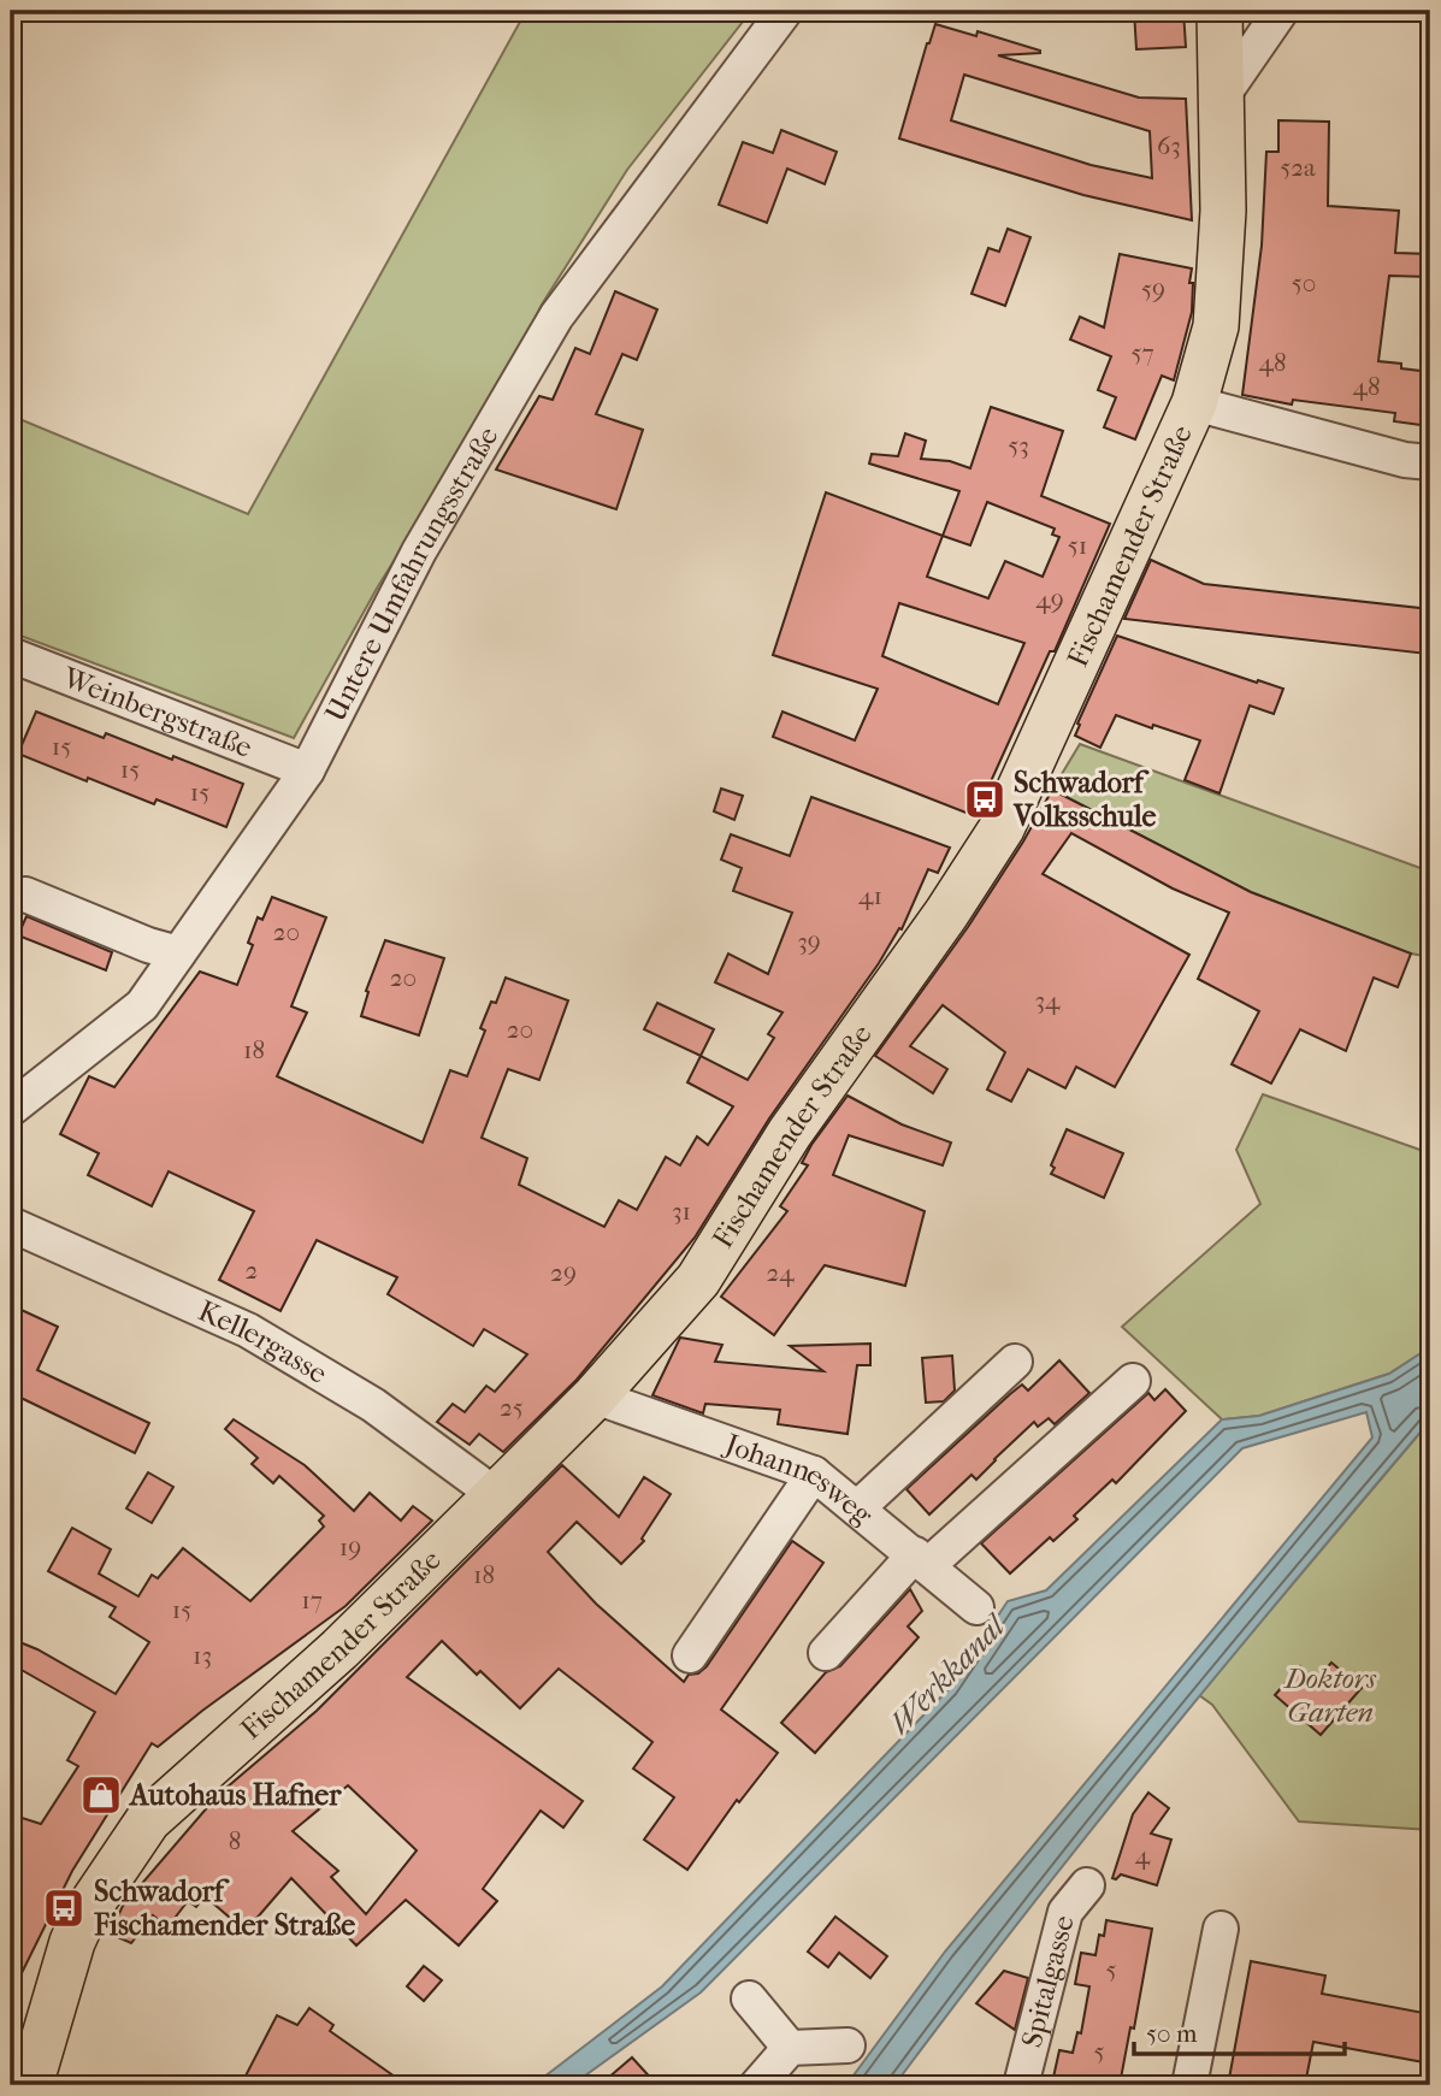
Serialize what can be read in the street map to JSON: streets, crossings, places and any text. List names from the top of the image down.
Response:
{
  "streets": {
    "main road": ["Fischamender Straße"],
    "street": [
      "Untere Umfahrungsstraße",
      "Weinbergstraße",
      "Kellergasse",
      "Johannesweg",
      "Spitalgasse"
    ]
  },
  "crossings": [
    ["Fischamender Straße", "Kellergasse"],
    ["Fischamender Straße", "Johannesweg"],
    ["Untere Umfahrungsstraße", "Weinbergstraße"]
  ],
  "water": ["Werkkanal"],
  "parks": ["Doktors Garten"],
  "places": {
    "bus stop": ["Schwadorf Volksschule", "Schwadorf Fischamender Straße"],
    "shop": ["Autohaus Hafner"]
  },
  "house_numbers": [
    "63",
    "52a",
    "50",
    "59",
    "57",
    "48",
    "48",
    "53",
    "51",
    "49",
    "15",
    "15",
    "15",
    "41",
    "20",
    "39",
    "20",
    "34",
    "20",
    "18",
    "31",
    "2",
    "29",
    "24",
    "25",
    "19",
    "18",
    "17",
    "15",
    "13",
    "8",
    "4",
    "5",
    "5"
  ],
  "scale_bar": "50 m"
}
